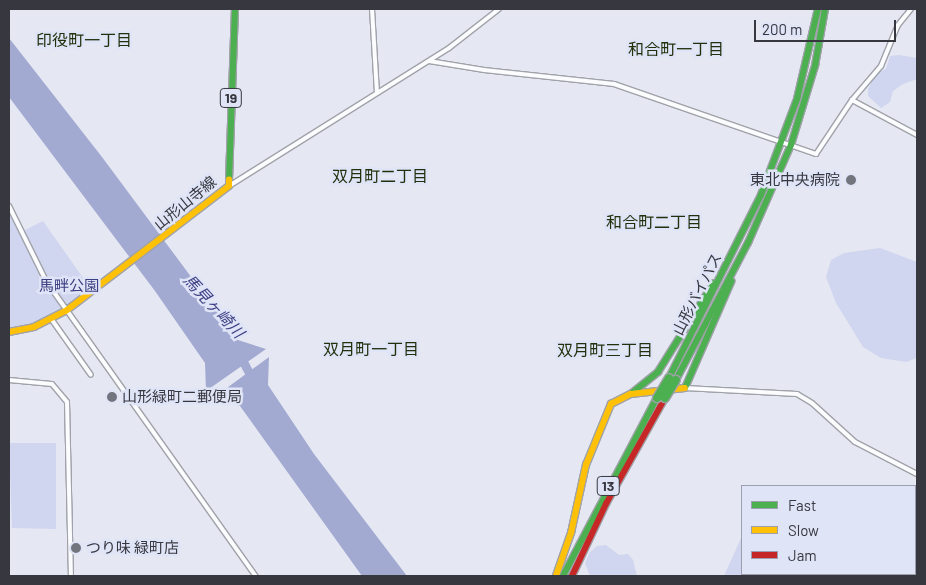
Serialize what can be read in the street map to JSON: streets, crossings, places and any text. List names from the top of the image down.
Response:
{
  "streets": {
    "main road": [
      "19",
      "山形山寺線",
      "山形バイパス",
      "13"
    ]
  },
  "districts": [
    "印役町一丁目",
    "和合町一丁目",
    "双月町二丁目",
    "和合町二丁目",
    "双月町一丁目",
    "双月町三丁目"
  ],
  "water": ["馬見ヶ崎川"],
  "parks": ["馬畔公園"],
  "places": ["東北中央病院", "山形緑町二郵便局", "つり味 緑町店"],
  "legend": ["Fast", "Slow", "Jam"],
  "scale_bar": "200 m"
}
